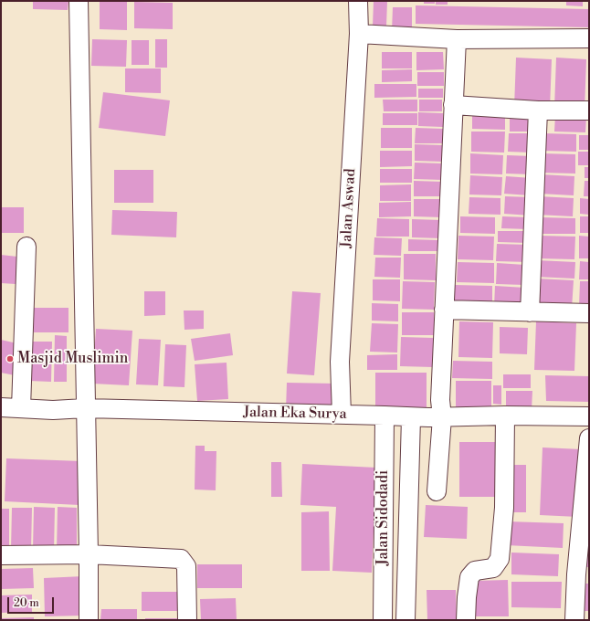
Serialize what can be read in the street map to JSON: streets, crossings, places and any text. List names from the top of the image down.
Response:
{
  "streets": {
    "street": ["Jalan Aswad", "Jalan Eka Surya", "Jalan Sidodadi"]
  },
  "crossings": [
    ["Jalan Aswad", "Jalan Eka Surya"],
    ["Jalan Eka Surya", "Jalan Sidodadi"]
  ],
  "places": ["Masjid Muslimin"],
  "scale_bar": "20 m"
}
